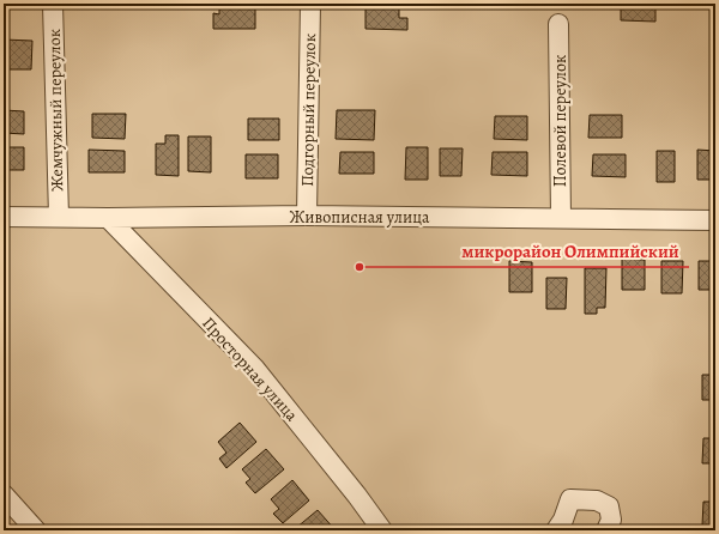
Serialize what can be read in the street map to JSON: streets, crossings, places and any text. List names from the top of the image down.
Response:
{
  "streets": {
    "street": [
      "Жемчужный переулок",
      "Подгорный переулок",
      "Полевой переулок",
      "Живописная улица",
      "Просторная улица"
    ]
  },
  "crossings": [
    ["Жемчужный переулок", "Живописная улица"],
    ["Подгорный переулок", "Живописная улица"],
    ["Полевой переулок", "Живописная улица"],
    ["Живописная улица", "Просторная улица"]
  ],
  "places": ["микрорайон Олимпийский"]
}
